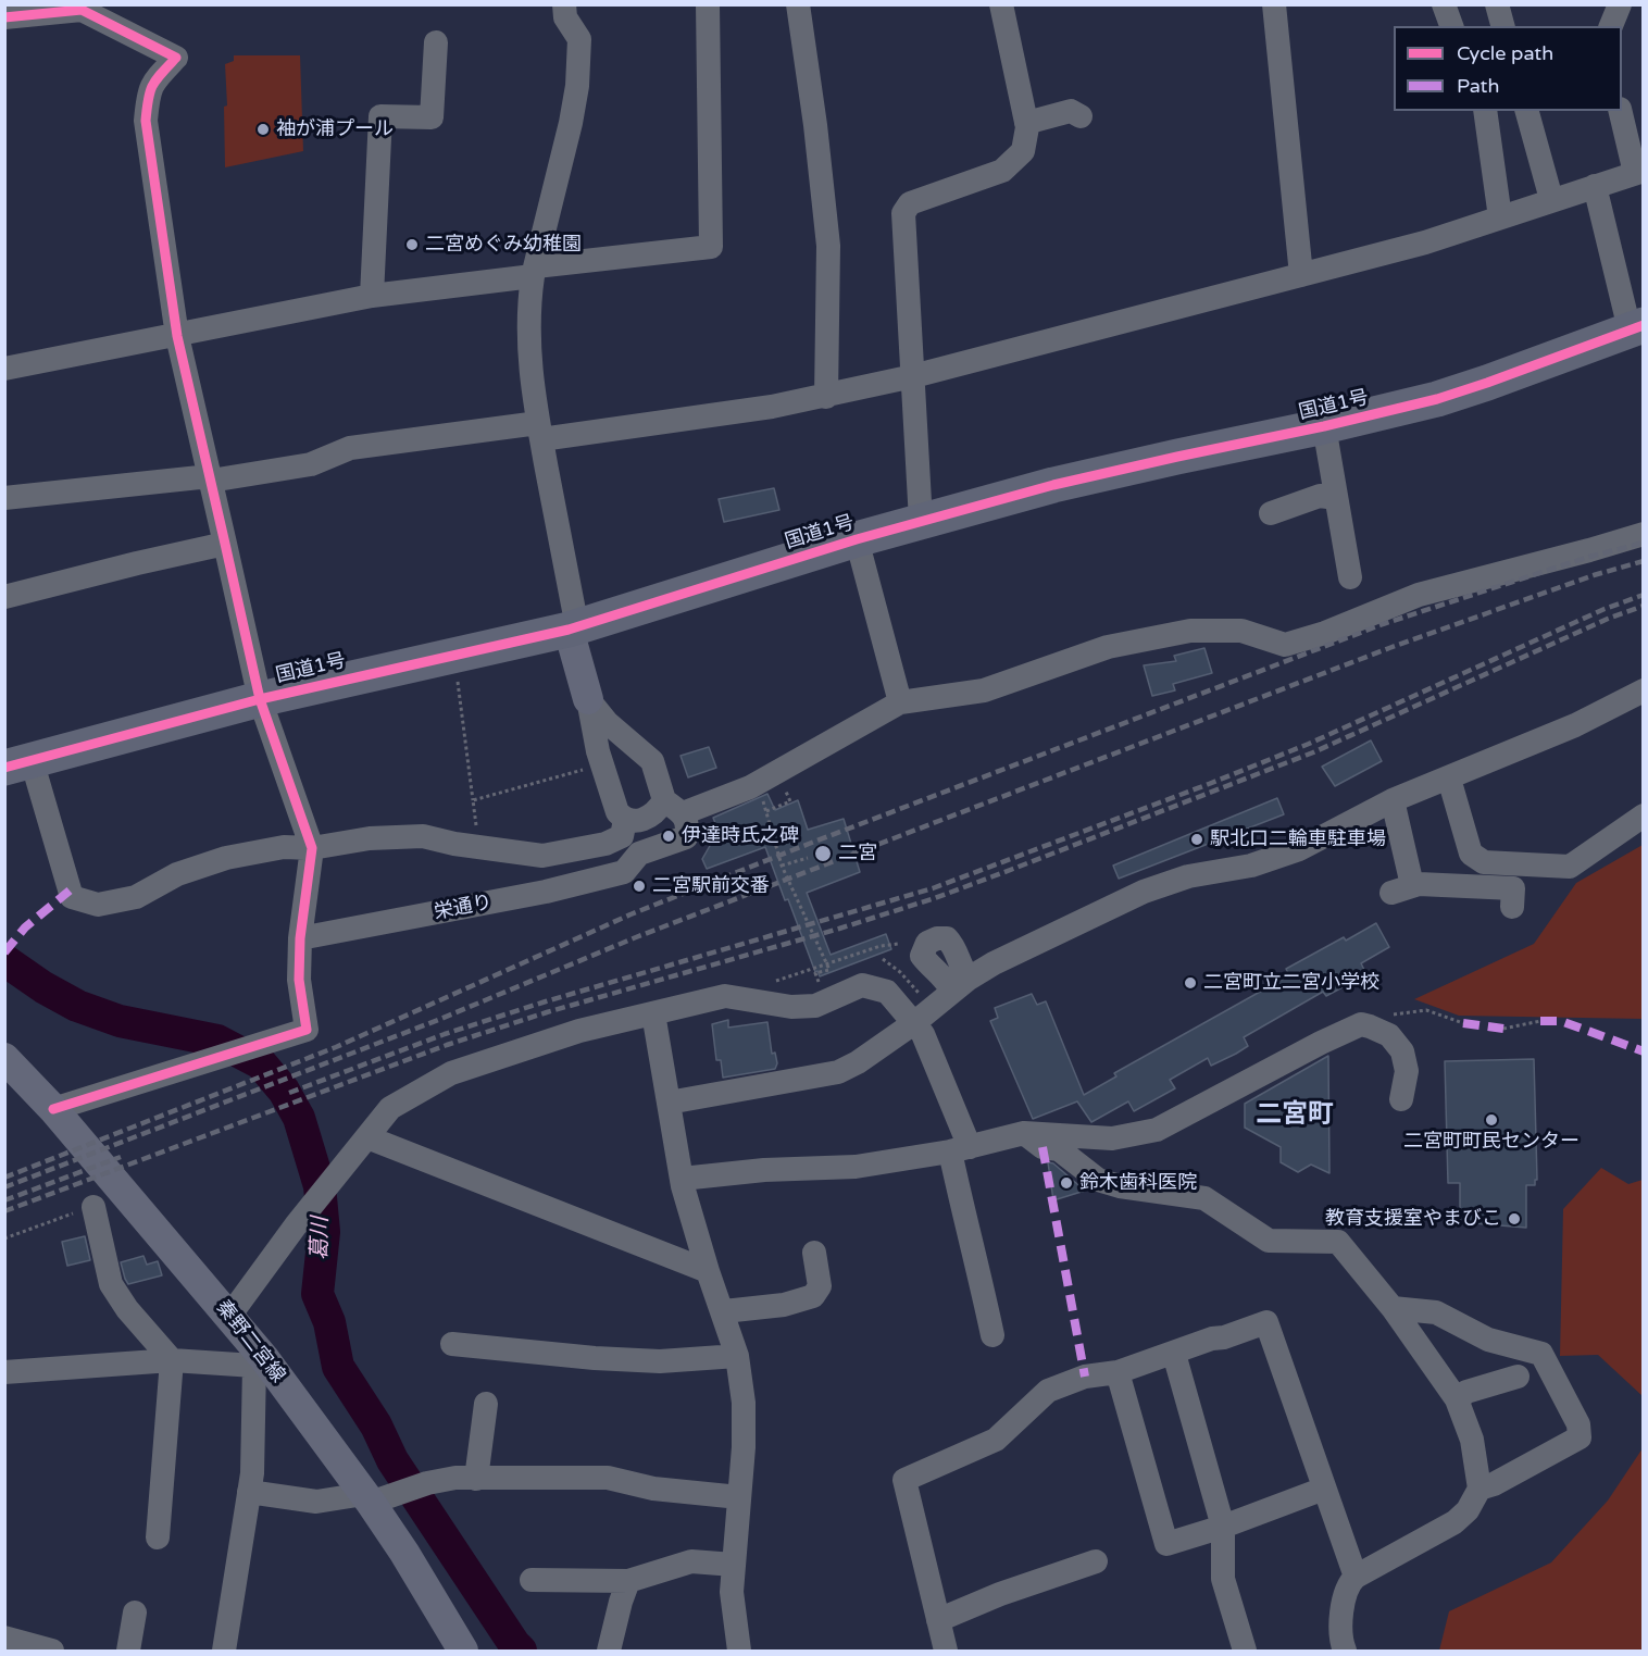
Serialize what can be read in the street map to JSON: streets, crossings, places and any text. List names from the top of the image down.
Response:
{
  "streets": {
    "highway": ["国道1号"],
    "main road": ["秦野二宮線"],
    "street": ["栄通り"]
  },
  "districts": ["二宮町"],
  "water": ["葛川"],
  "places": [
    "袖が浦プール",
    "二宮めぐみ幼稚園",
    "伊達時氏之碑",
    "駅北口二輪車駐車場",
    "二宮",
    "二宮駅前交番",
    "二宮町立二宮小学校",
    "二宮町町民センター",
    "鈴木歯科医院",
    "教育支援室やまびこ"
  ],
  "legend": ["Cycle path", "Path"]
}
